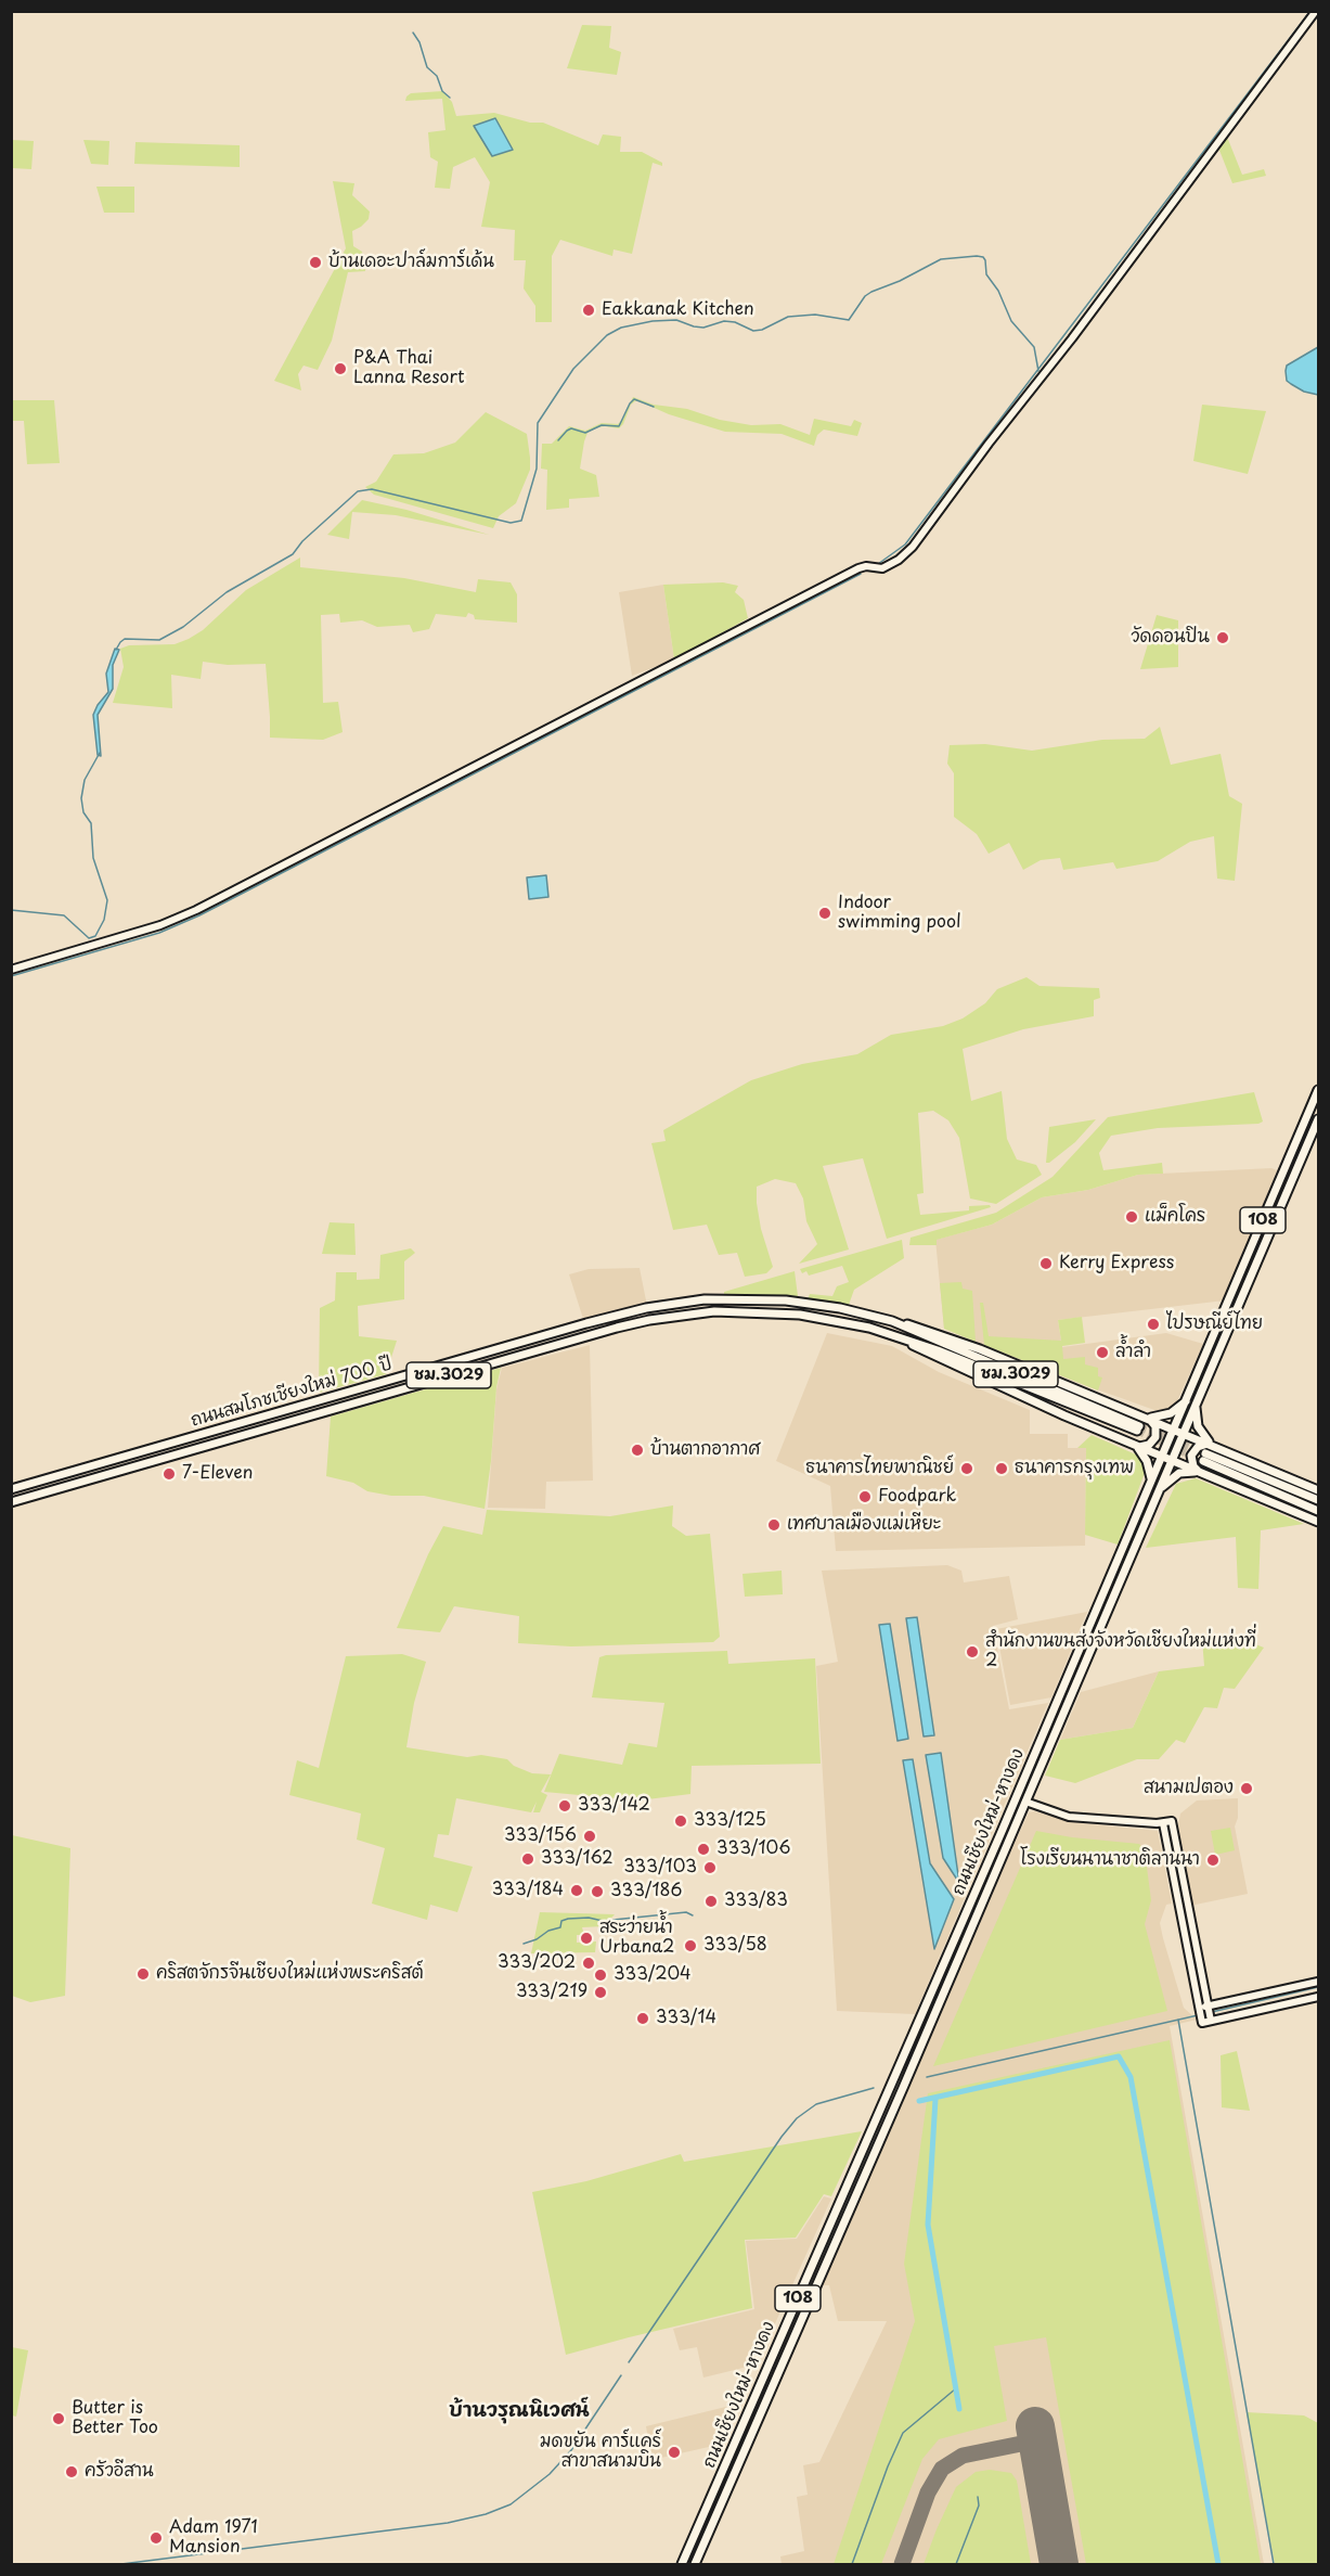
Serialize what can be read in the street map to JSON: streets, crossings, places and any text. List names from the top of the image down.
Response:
{
  "streets": {
    "main road": [
      "108",
      "ชม.3029",
      "ถนนสมโภชเชียงใหม่ 700 ปี",
      "ถนนเชียงใหม่-หางดง"
    ]
  },
  "districts": ["บ้านวรุณนิเวศน์"],
  "places": [
    "บ้านเดอะปาล์มการ์เด้น",
    "Eakkanak Kitchen",
    "P&A Thai Lanna Resort",
    "วัดดอนปิน",
    "Indoor swimming pool",
    "แม็คโคร",
    "Kerry Express",
    "ไปรษณีย์ไทย",
    "ล้ำลำ",
    "บ้านตากอากาศ",
    "ธนาคารไทยพาณิชย์",
    "ธนาคารกรุงเทพ",
    "7-Eleven",
    "Foodpark",
    "เทศบาลเมืองแม่เหียะ",
    "สำนักงานขนส่งจังหวัดเชียงใหม่แห่งที่ 2",
    "สนามเปตอง",
    "333/142",
    "333/125",
    "333/156",
    "333/106",
    "333/162",
    "โรงเรียนนานาชาติลานนา",
    "333/103",
    "333/184",
    "333/186",
    "333/83",
    "สระว่ายน้ำ Urbana2",
    "333/58",
    "333/202",
    "คริสตจักรจีนเชียงใหม่แห่งพระคริสต์",
    "333/204",
    "333/219",
    "333/14",
    "Butter is Better Too",
    "มดขยัน คาร์แคร์ สาขาสนามบิน",
    "ครัวอีสาน",
    "Adam 1971 Mansion"
  ]
}
